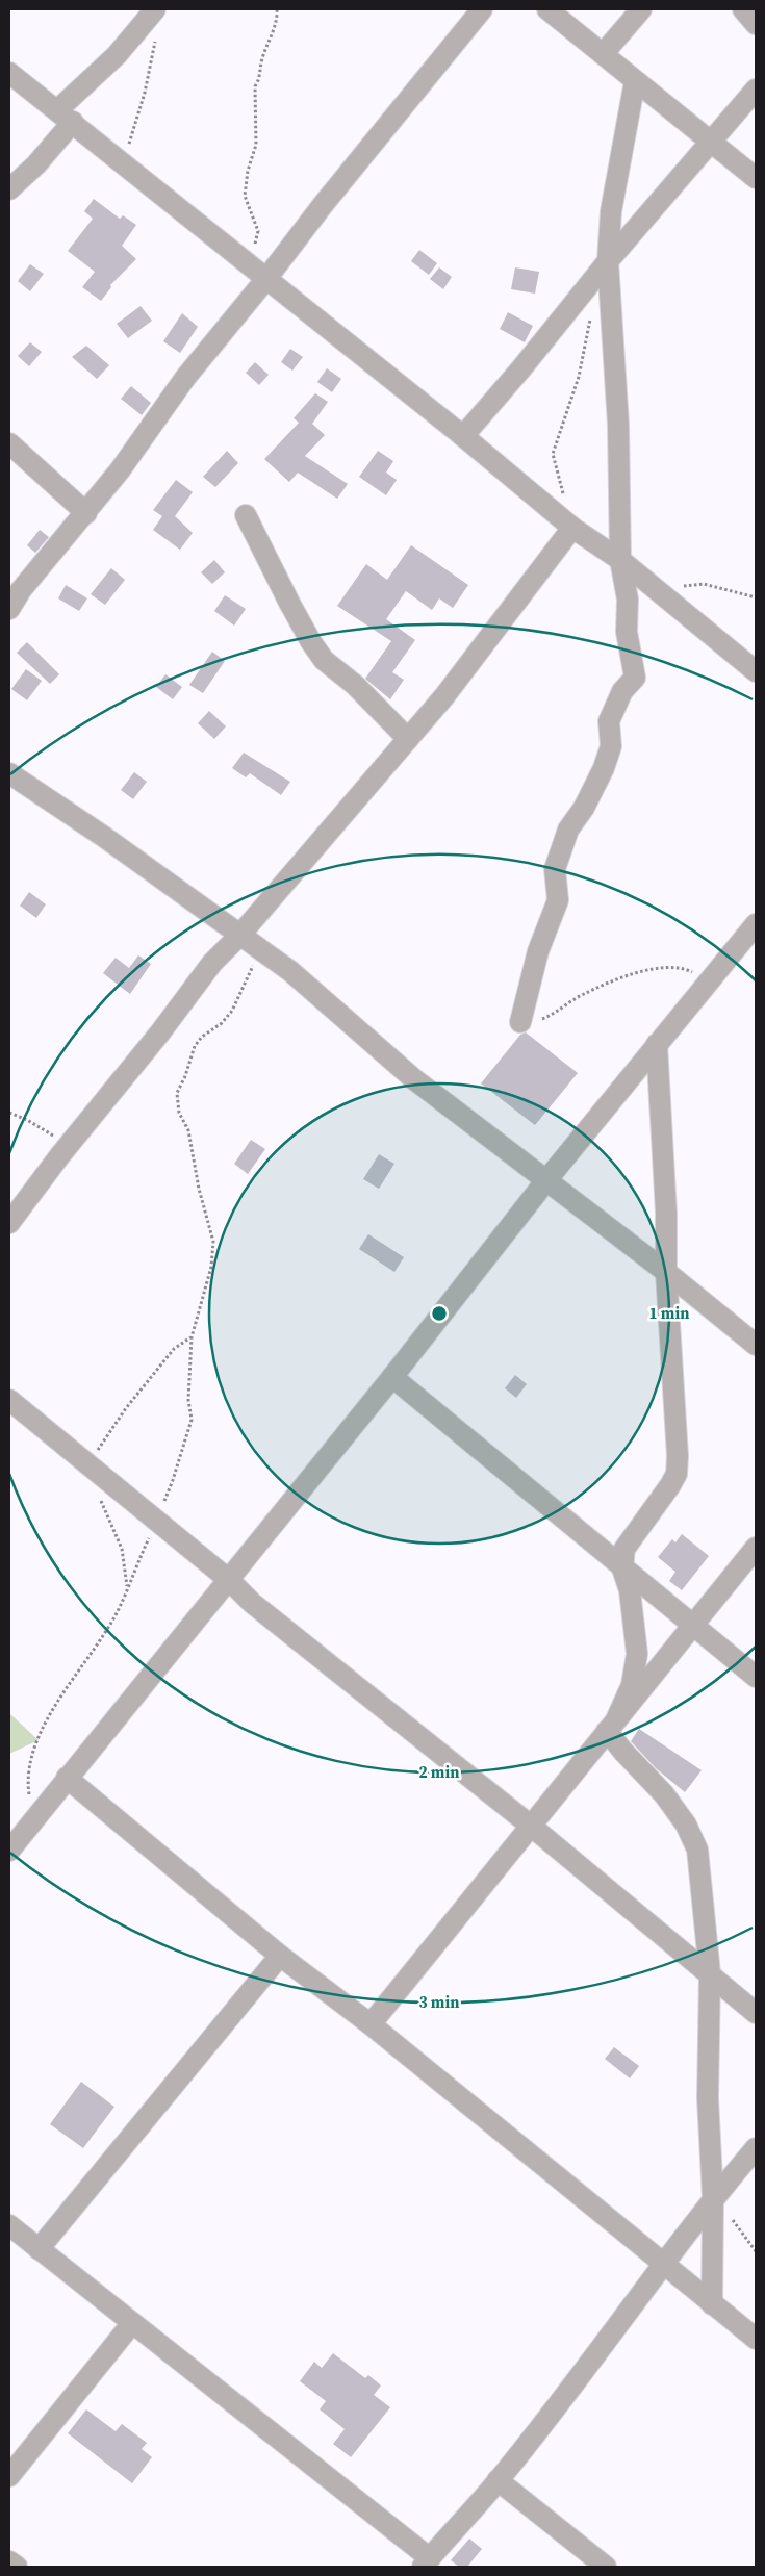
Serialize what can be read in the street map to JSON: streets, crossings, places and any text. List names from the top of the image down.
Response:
{
  "rings": ["1 min", "2 min", "3 min"]
}
